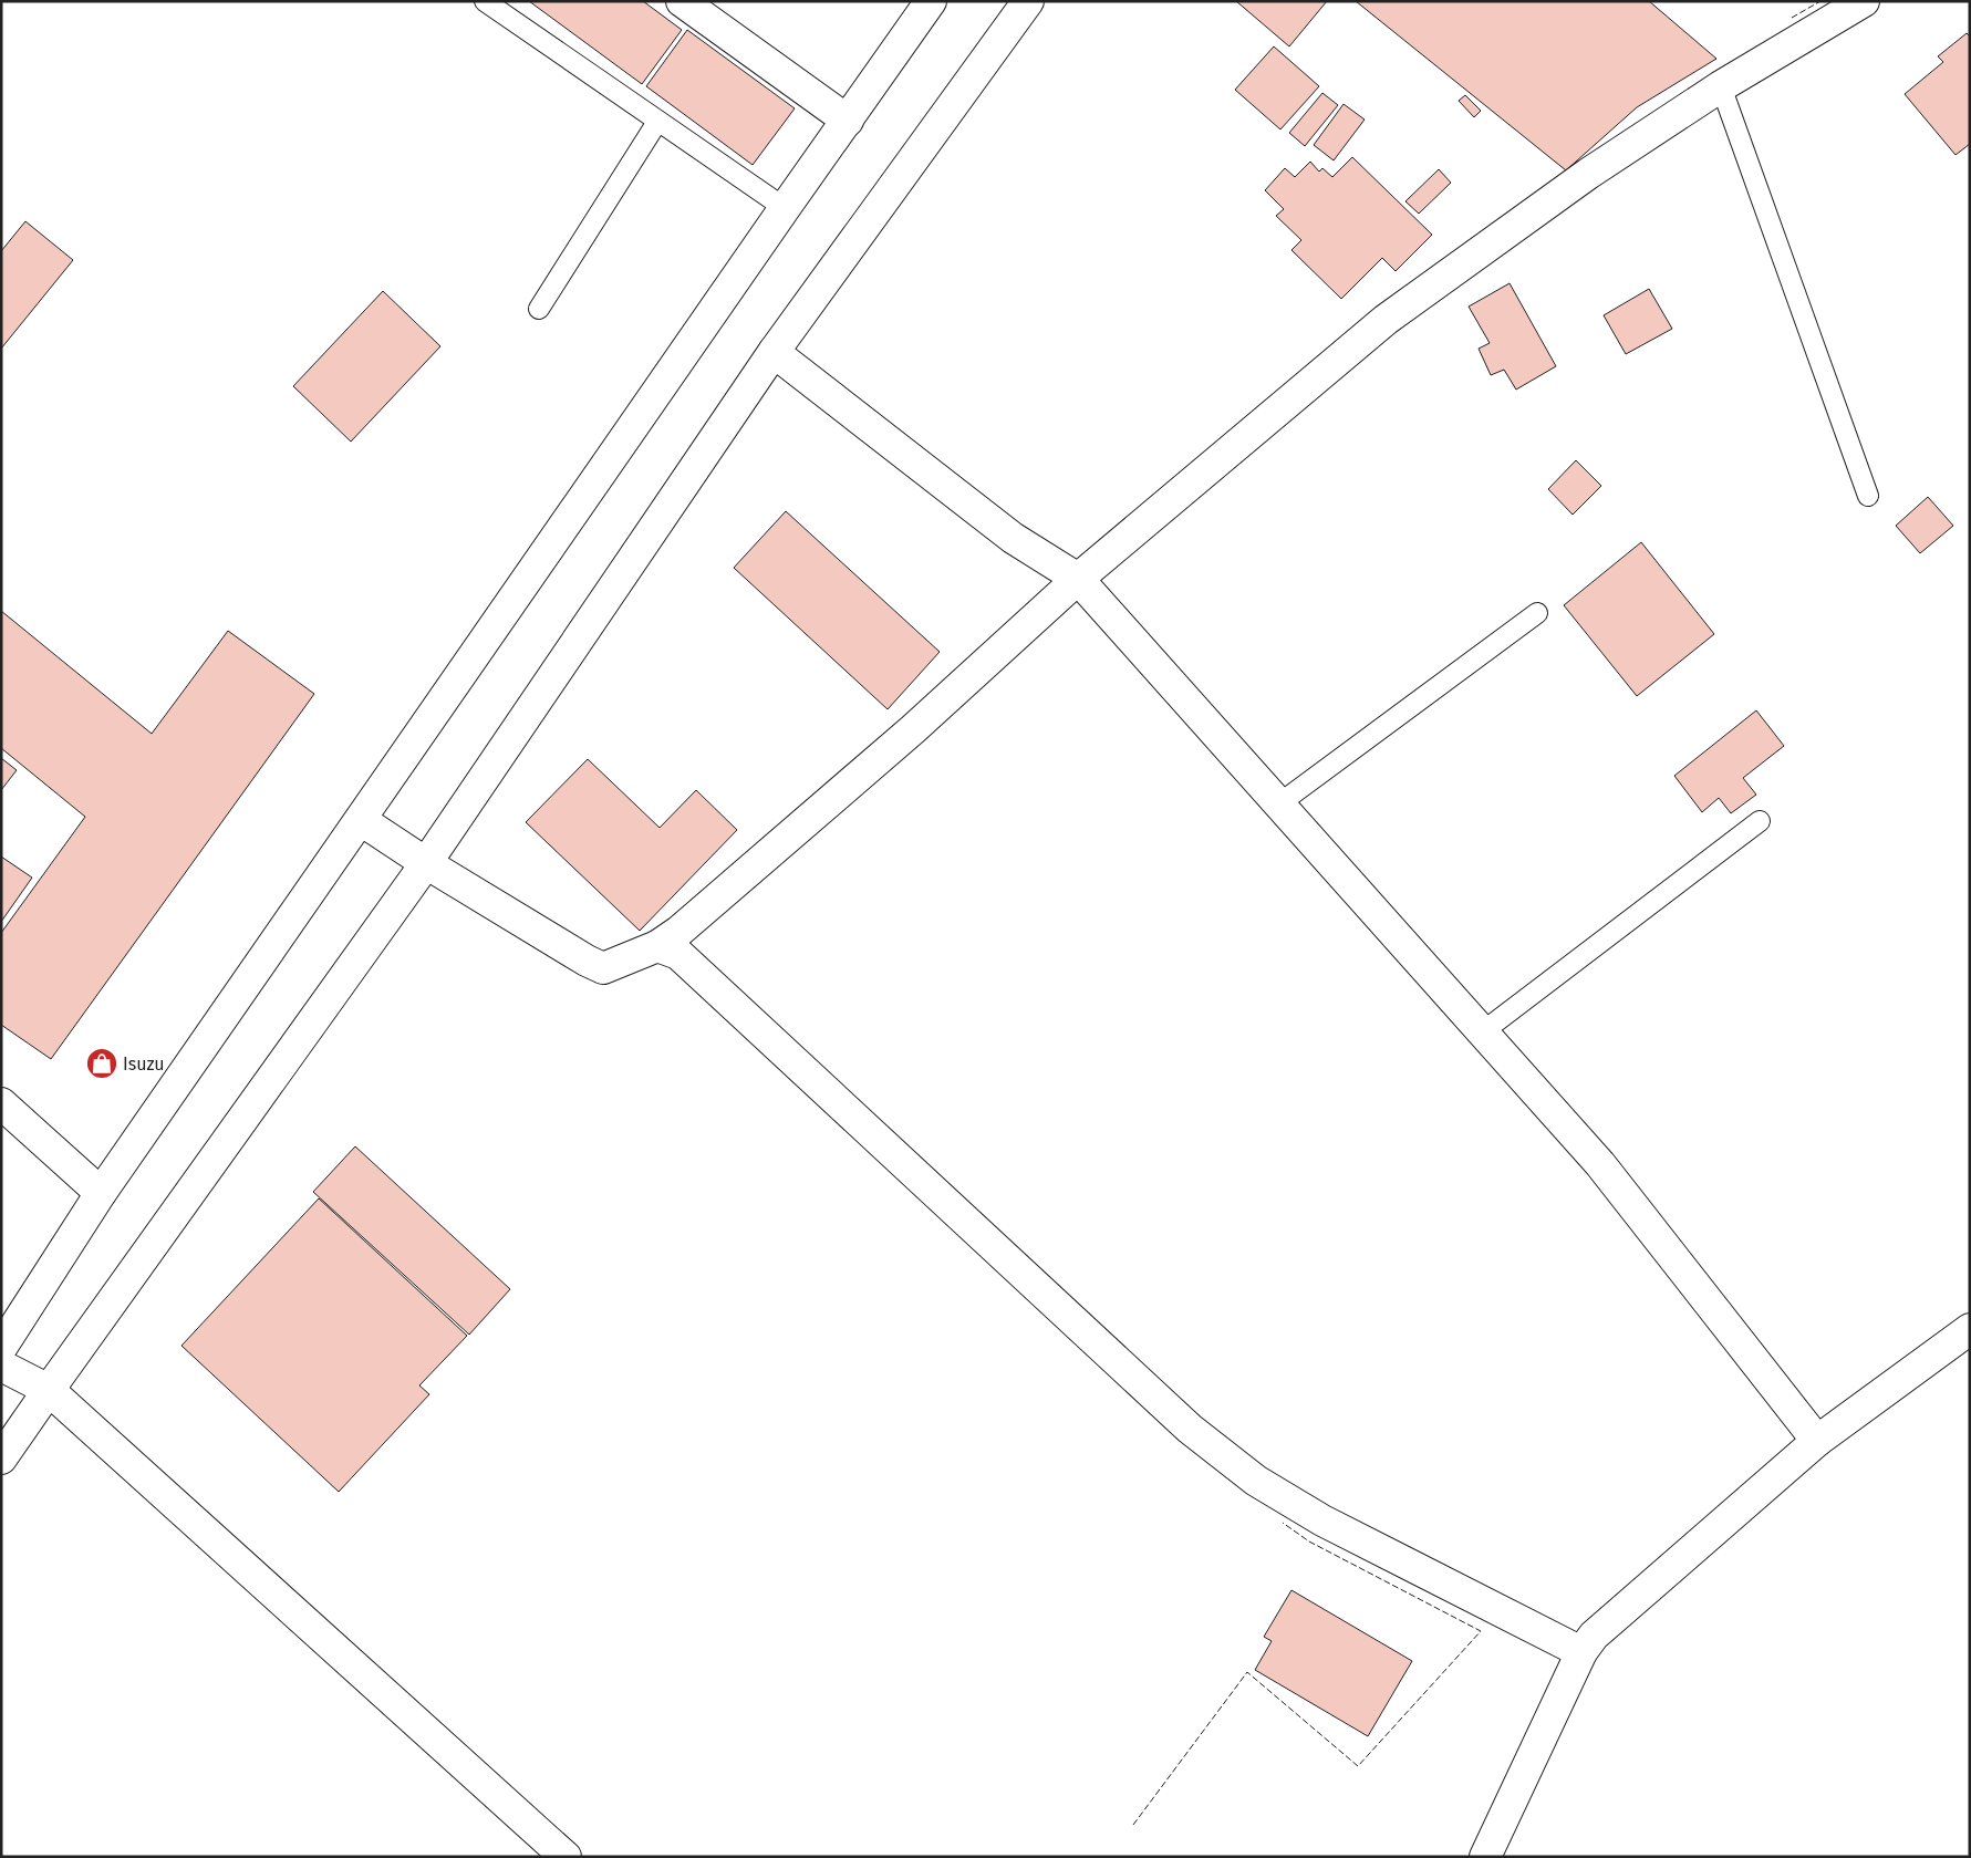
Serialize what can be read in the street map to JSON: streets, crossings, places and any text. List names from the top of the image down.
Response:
{
  "places": {
    "shop": ["Isuzu"]
  }
}
